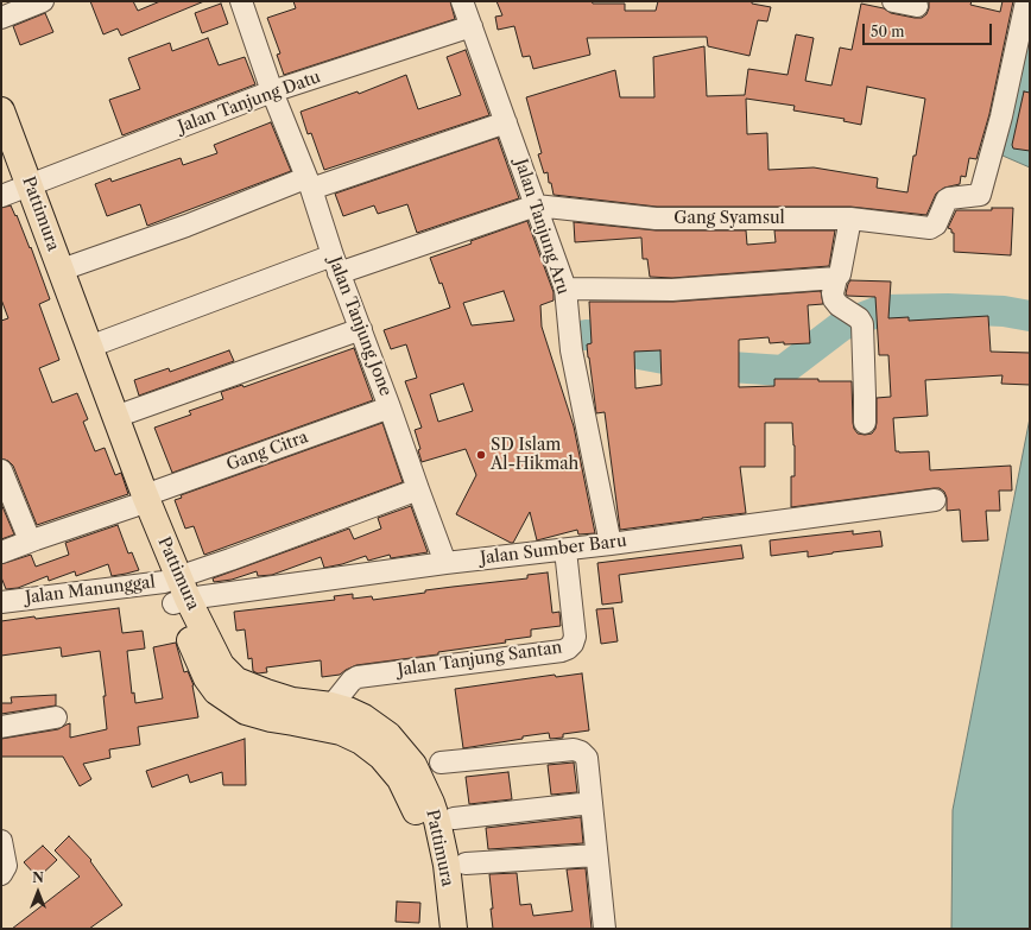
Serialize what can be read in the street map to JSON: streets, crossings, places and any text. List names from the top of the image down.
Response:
{
  "streets": {
    "main road": ["Pattimura"],
    "street": [
      "Jalan Tanjung Datu",
      "Gang Syamsul",
      "Jalan Tanjung Aru",
      "Jalan Tanjung Jone",
      "Gang Citra",
      "Jalan Sumber Baru",
      "Jalan Manunggal",
      "Jalan Tanjung Santan"
    ]
  },
  "crossings": [
    ["Jalan Tanjung Datu", "Pattimura"],
    ["Jalan Tanjung Datu", "Jalan Tanjung Aru"],
    ["Jalan Tanjung Datu", "Jalan Tanjung Jone"],
    ["Pattimura", "Gang Citra"],
    ["Pattimura", "Jalan Sumber Baru"],
    ["Pattimura", "Jalan Manunggal"],
    ["Pattimura", "Jalan Tanjung Santan"],
    ["Gang Syamsul", "Jalan Tanjung Aru"],
    ["Jalan Tanjung Aru", "Jalan Sumber Baru"],
    ["Jalan Tanjung Jone", "Gang Citra"],
    ["Jalan Tanjung Jone", "Jalan Sumber Baru"],
    ["Jalan Sumber Baru", "Jalan Manunggal"],
    ["Jalan Sumber Baru", "Jalan Tanjung Santan"]
  ],
  "places": ["SD Islam Al-Hikmah"],
  "scale_bar": "50 m",
  "north": "top"
}
